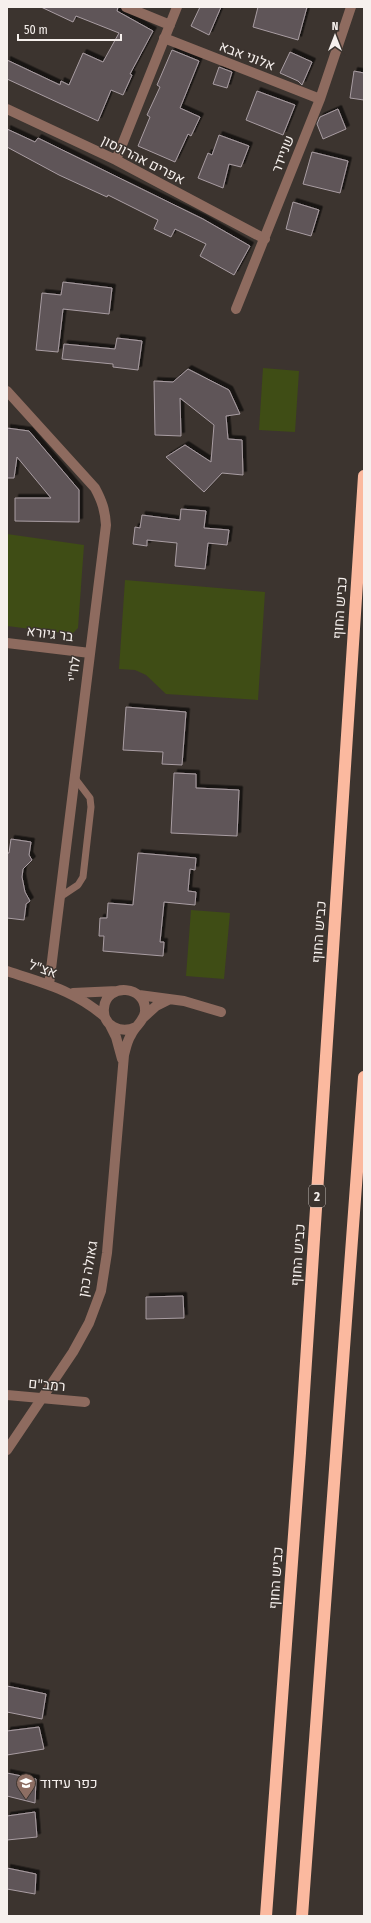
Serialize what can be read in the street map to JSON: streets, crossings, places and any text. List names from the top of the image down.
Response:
{
  "streets": {
    "highway": ["כביש החוף", "2"],
    "street": [
      "אלוני אבא",
      "שניידר",
      "אפרים אהרונסון",
      "בר גיורא",
      "לח\"י",
      "אצ\"ל",
      "גאולה כהן",
      "רמב\"ם"
    ]
  },
  "crossings": [
    ["אלוני אבא", "שניידר"],
    ["שניידר", "אפרים אהרונסון"],
    ["בר גיורא", "לח\"י"],
    ["לח\"י", "אצ\"ל"],
    ["אצ\"ל", "גאולה כהן"],
    ["גאולה כהן", "רמב\"ם"]
  ],
  "places": {
    "school or university": ["כפר עידוד"]
  },
  "scale_bar": "50 m",
  "north": "top"
}
